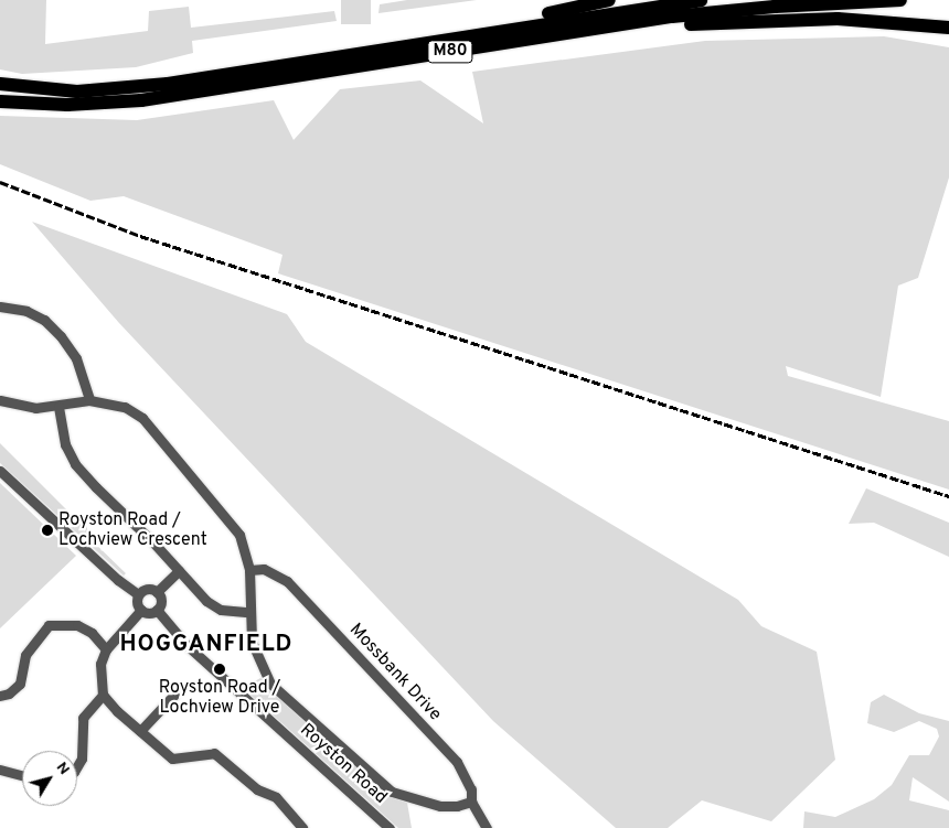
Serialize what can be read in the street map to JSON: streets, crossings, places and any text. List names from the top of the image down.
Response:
{
  "streets": {
    "highway": ["M80"],
    "street": ["Mossbank Drive", "Royston Road"]
  },
  "districts": ["HOGGANFIELD"],
  "places": ["Royston Road / Lochview Crescent", "Royston Road / Lochview Drive"],
  "north": "top right"
}
